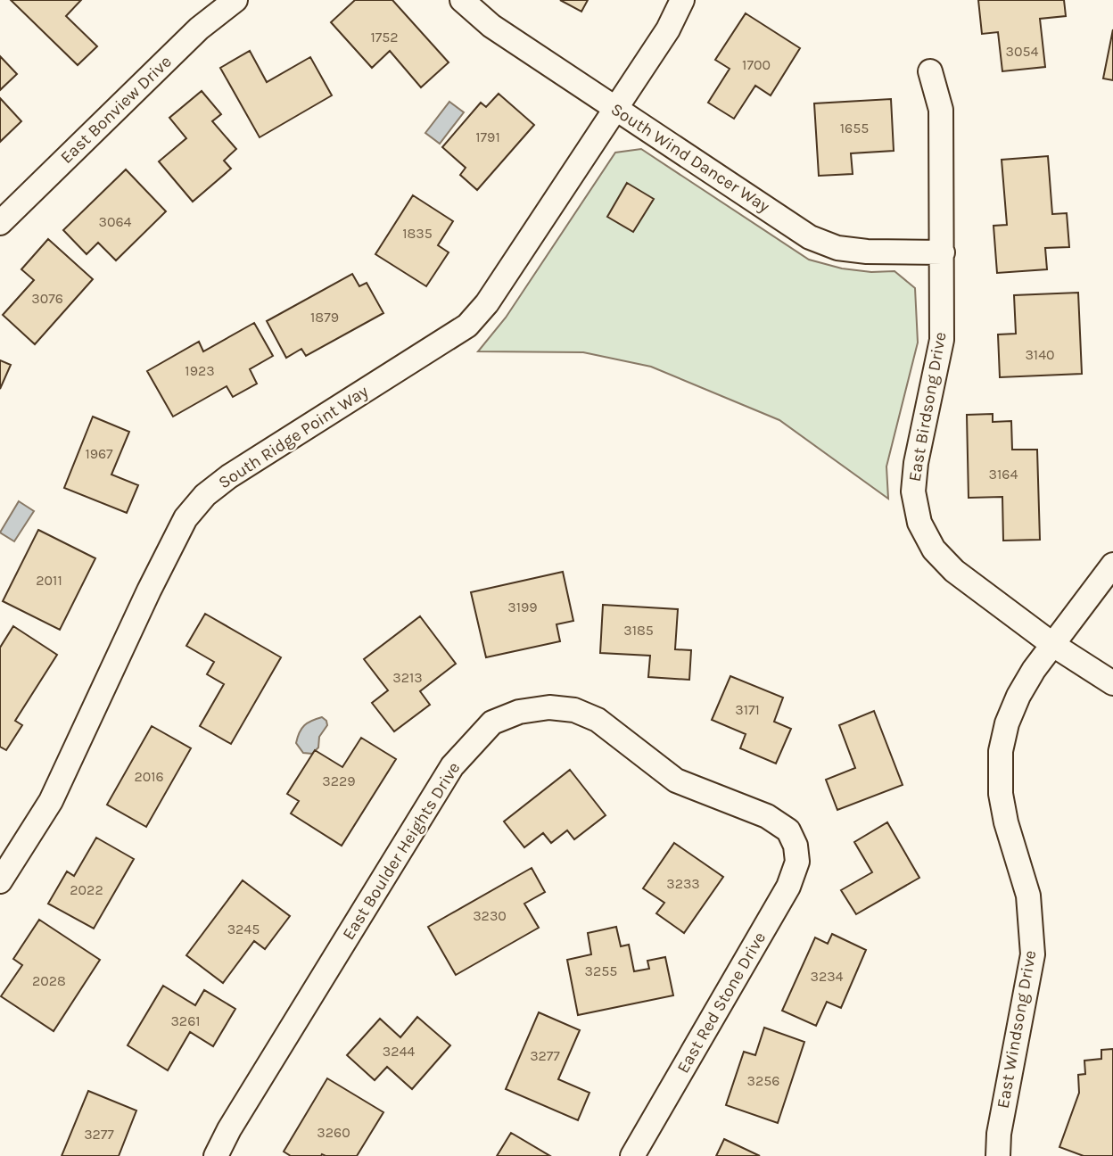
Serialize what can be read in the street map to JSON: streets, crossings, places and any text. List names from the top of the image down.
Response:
{
  "streets": {
    "street": [
      "East Bonview Drive",
      "South Wind Dancer Way",
      "East Birdsong Drive",
      "South Ridge Point Way",
      "East Boulder Heights Drive",
      "East Red Stone Drive",
      "East Windsong Drive"
    ]
  },
  "crossings": [
    ["South Wind Dancer Way", "East Birdsong Drive"],
    ["South Wind Dancer Way", "South Ridge Point Way"],
    ["East Birdsong Drive", "East Windsong Drive"],
    ["East Boulder Heights Drive", "East Red Stone Drive"]
  ],
  "house_numbers": [
    "1752",
    "3054",
    "1700",
    "1655",
    "1791",
    "3064",
    "1835",
    "3076",
    "1879",
    "3140",
    "1923",
    "1967",
    "3164",
    "2011",
    "3199",
    "3185",
    "3213",
    "3171",
    "2016",
    "3229",
    "3233",
    "2022",
    "3230",
    "3245",
    "3255",
    "3234",
    "2028",
    "3261",
    "3244",
    "3277",
    "3256",
    "3260",
    "3277"
  ]
}
